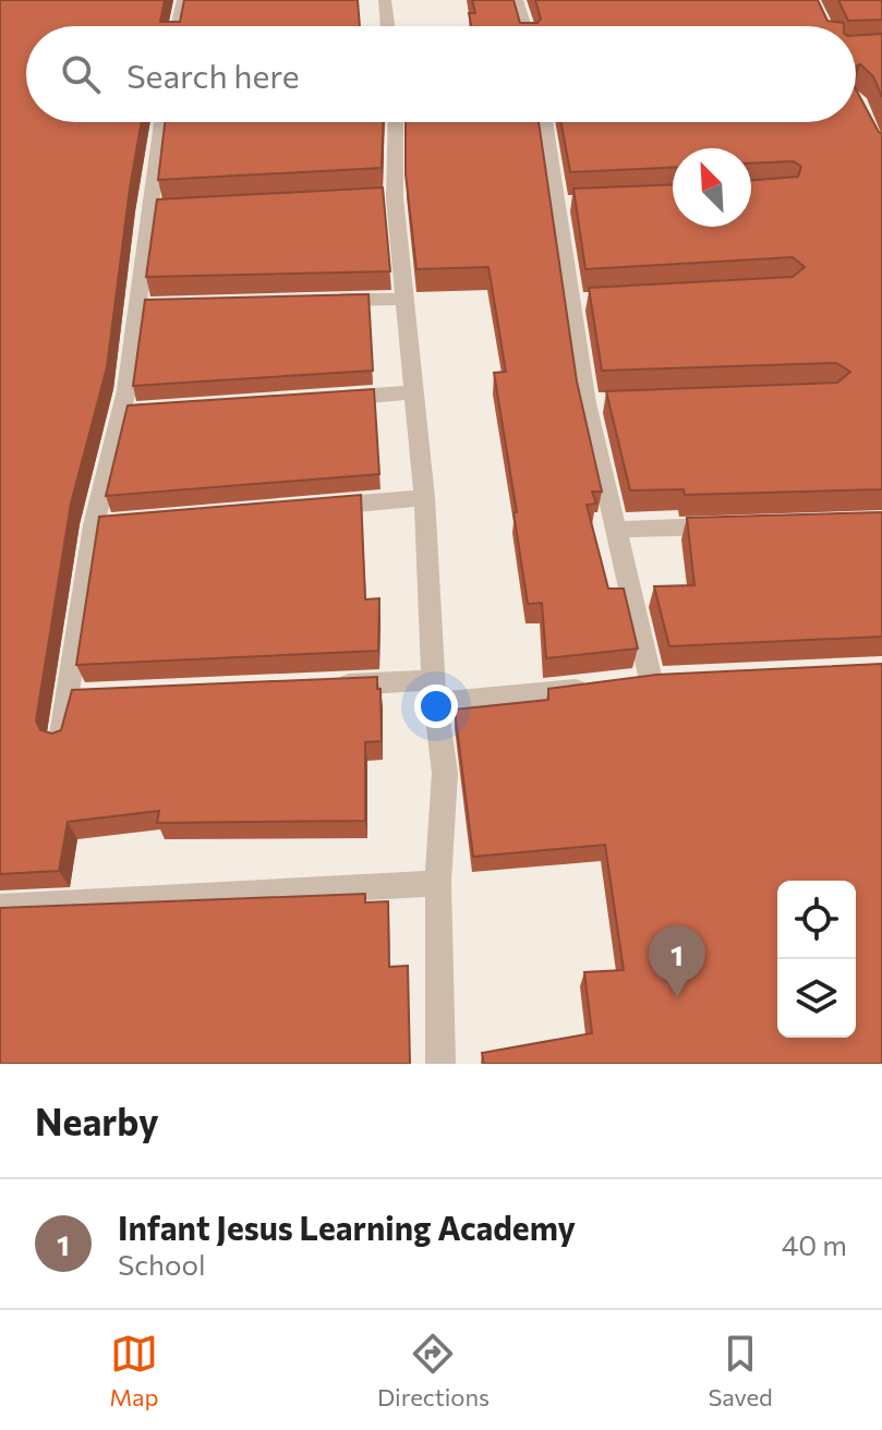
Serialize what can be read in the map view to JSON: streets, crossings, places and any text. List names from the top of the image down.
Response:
{
  "north": "top left",
  "page": {
    "search": "Search here",
    "pins": "1",
    "heading": "Nearby",
    "list": [
      {
        "mark": "1",
        "name": "Infant Jesus Learning Academy",
        "note": "School",
        "value": "40 m"
      }
    ],
    "nav": ["Map", "Directions", "Saved"]
  }
}
